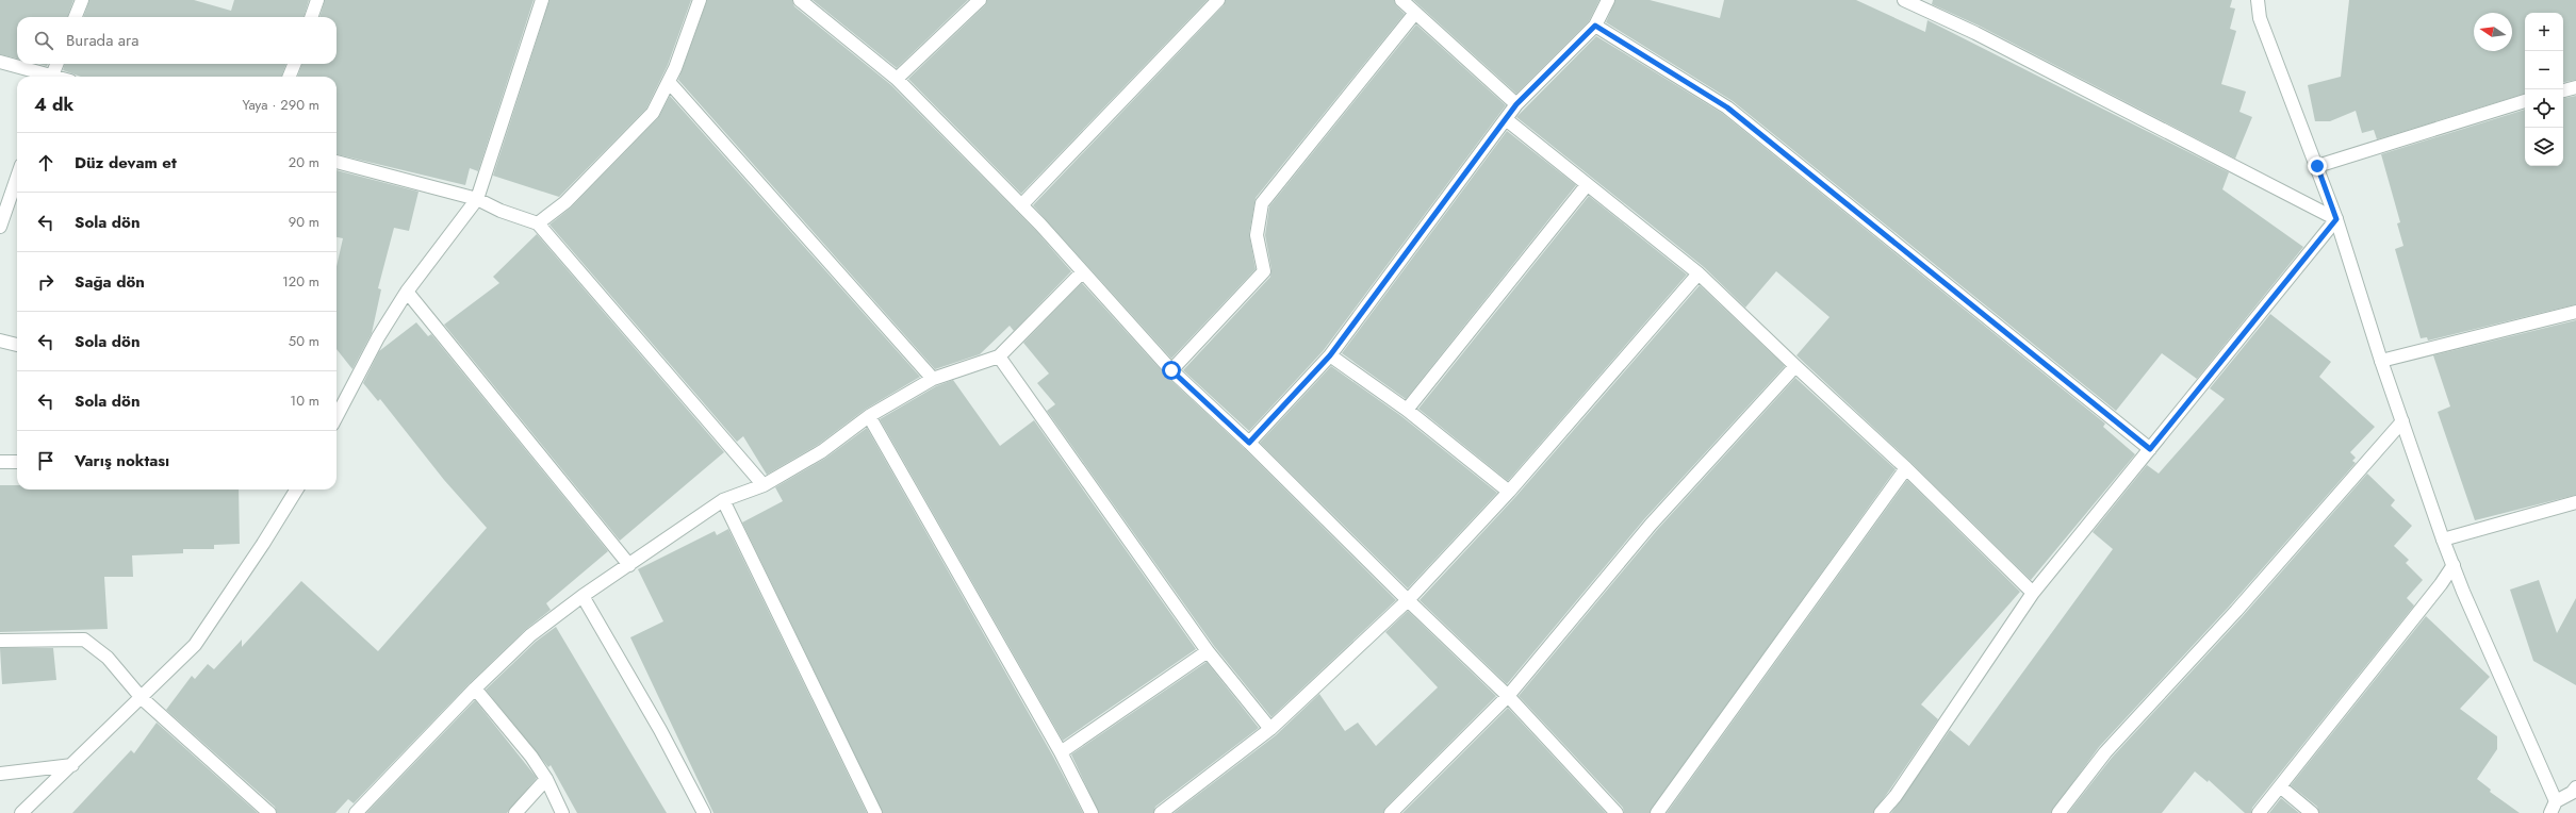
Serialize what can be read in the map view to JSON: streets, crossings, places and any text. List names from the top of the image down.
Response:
{
  "north": "left",
  "page": {
    "map_buttons": ["+", "−"],
    "search": "Burada ara",
    "heading": ["4 dk", "Yaya · 290 m"],
    "list": [
      ["Düz devam et", "20 m"],
      ["Sola dön", "90 m"],
      ["Sağa dön", "120 m"],
      ["Sola dön", "50 m"],
      ["Sola dön", "10 m"],
      "Varış noktası"
    ]
  }
}
